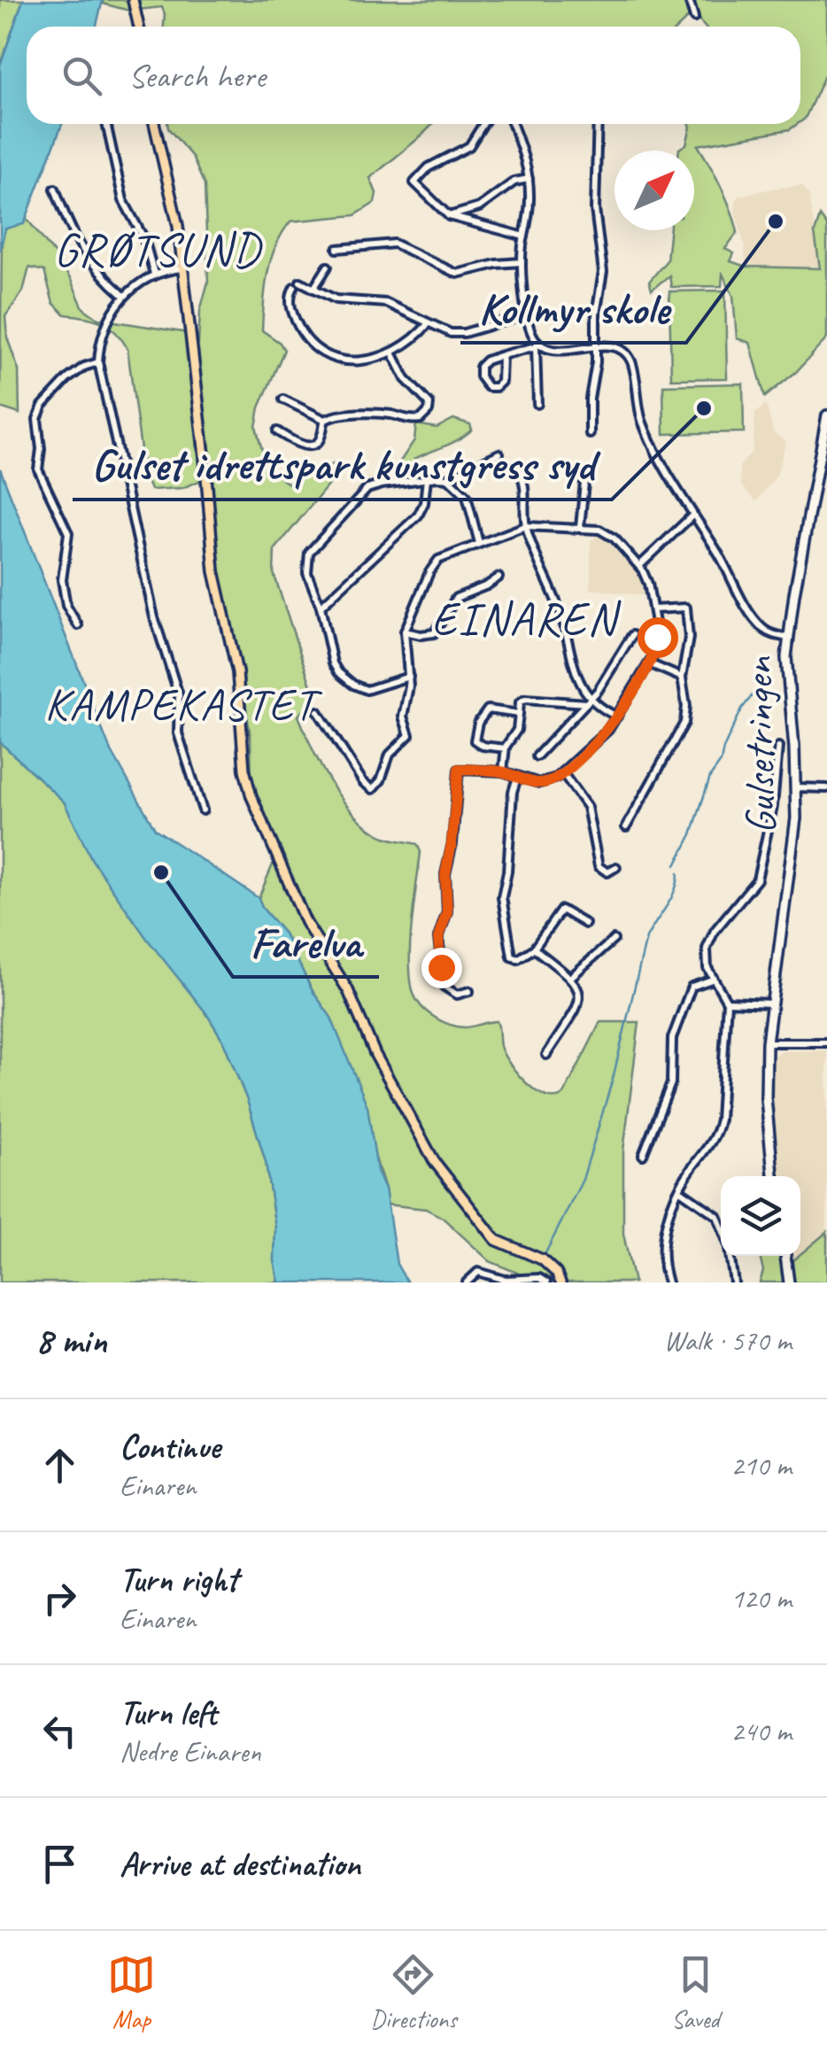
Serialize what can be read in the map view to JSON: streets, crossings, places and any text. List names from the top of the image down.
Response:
{
  "streets": {
    "street": ["Gulsetringen"]
  },
  "districts": ["GRØTSUND", "EINAREN", "KAMPEKASTET"],
  "places": ["Kollmyr skole", "Gulset idrettspark kunstgress syd", "Farelva"],
  "north": "top right",
  "page": {
    "search": "Search here",
    "heading": ["8 min", "Walk · 570 m"],
    "list": [
      ["Continue", "Einaren", "210 m"],
      ["Turn right", "Einaren", "120 m"],
      ["Turn left", "Nedre Einaren", "240 m"],
      "Arrive at destination"
    ],
    "nav": ["Map", "Directions", "Saved"]
  }
}
